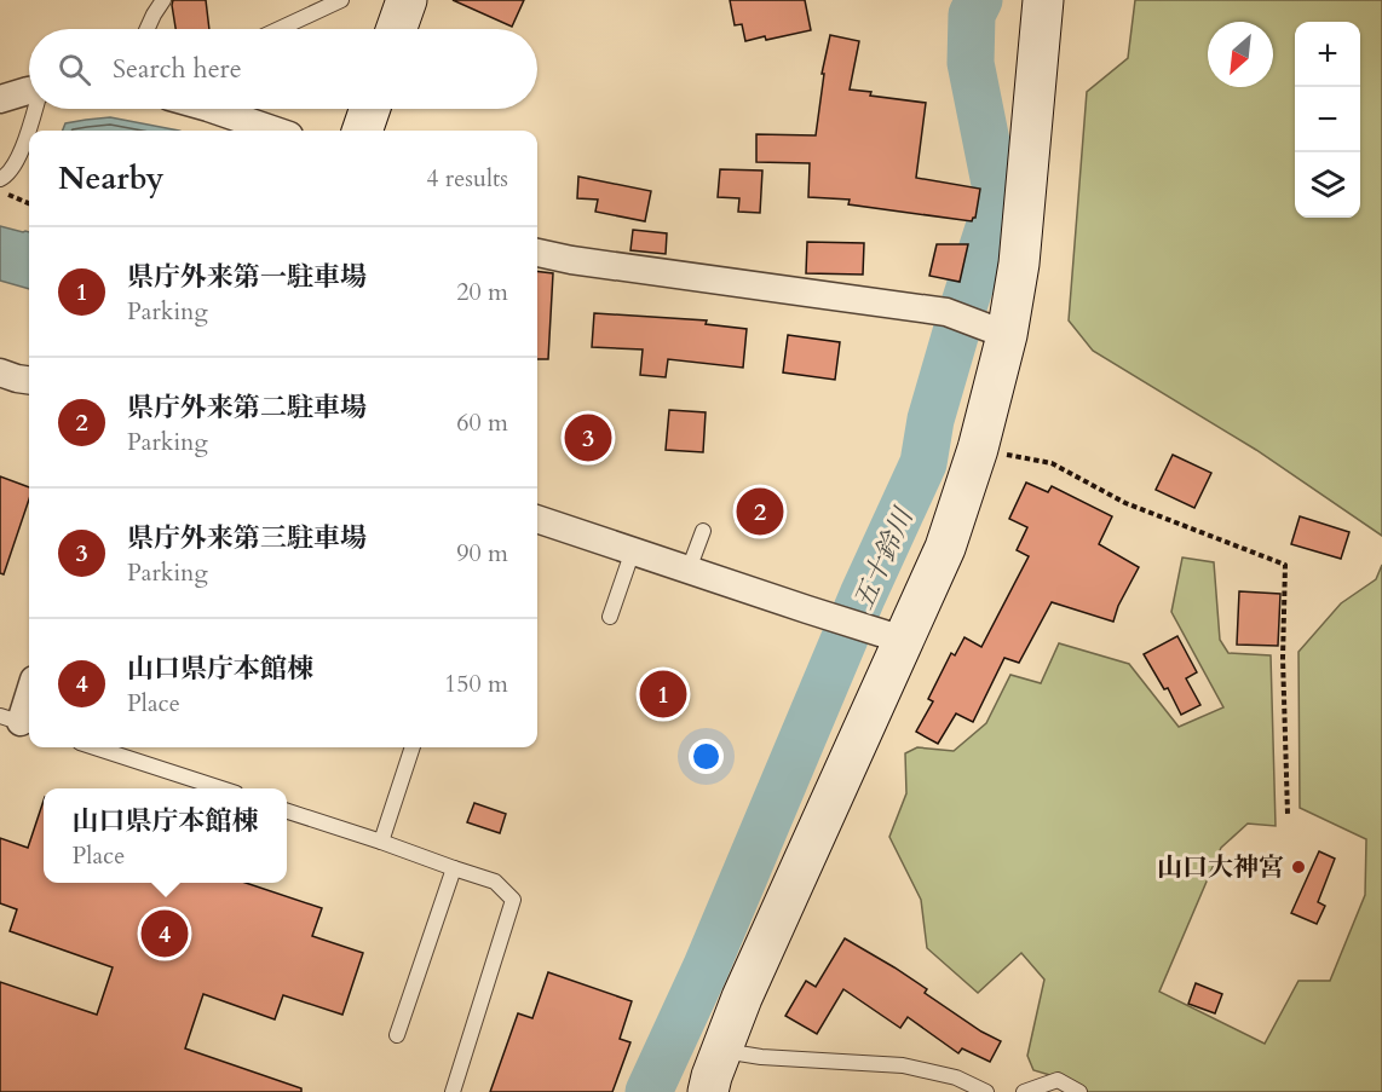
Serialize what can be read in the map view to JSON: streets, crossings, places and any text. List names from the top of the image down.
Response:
{
  "water": ["五十鈴川"],
  "places": ["山口大神宮"],
  "north": "bottom left",
  "page": {
    "map_buttons": ["+", "−"],
    "search": "Search here",
    "heading": ["Nearby", "4 results"],
    "list": [
      {
        "mark": "1",
        "name": "県庁外来第一駐車場",
        "note": "Parking",
        "value": "20 m"
      },
      {
        "mark": "2",
        "name": "県庁外来第二駐車場",
        "note": "Parking",
        "value": "60 m"
      },
      {
        "mark": "3",
        "name": "県庁外来第三駐車場",
        "note": "Parking",
        "value": "90 m"
      },
      {
        "mark": "4",
        "name": "山口県庁本館棟",
        "note": "Place",
        "value": "150 m"
      }
    ],
    "pins": [
      "3",
      "2",
      "1",
      "4"
    ],
    "popup": ["山口県庁本館棟", "Place"]
  }
}
